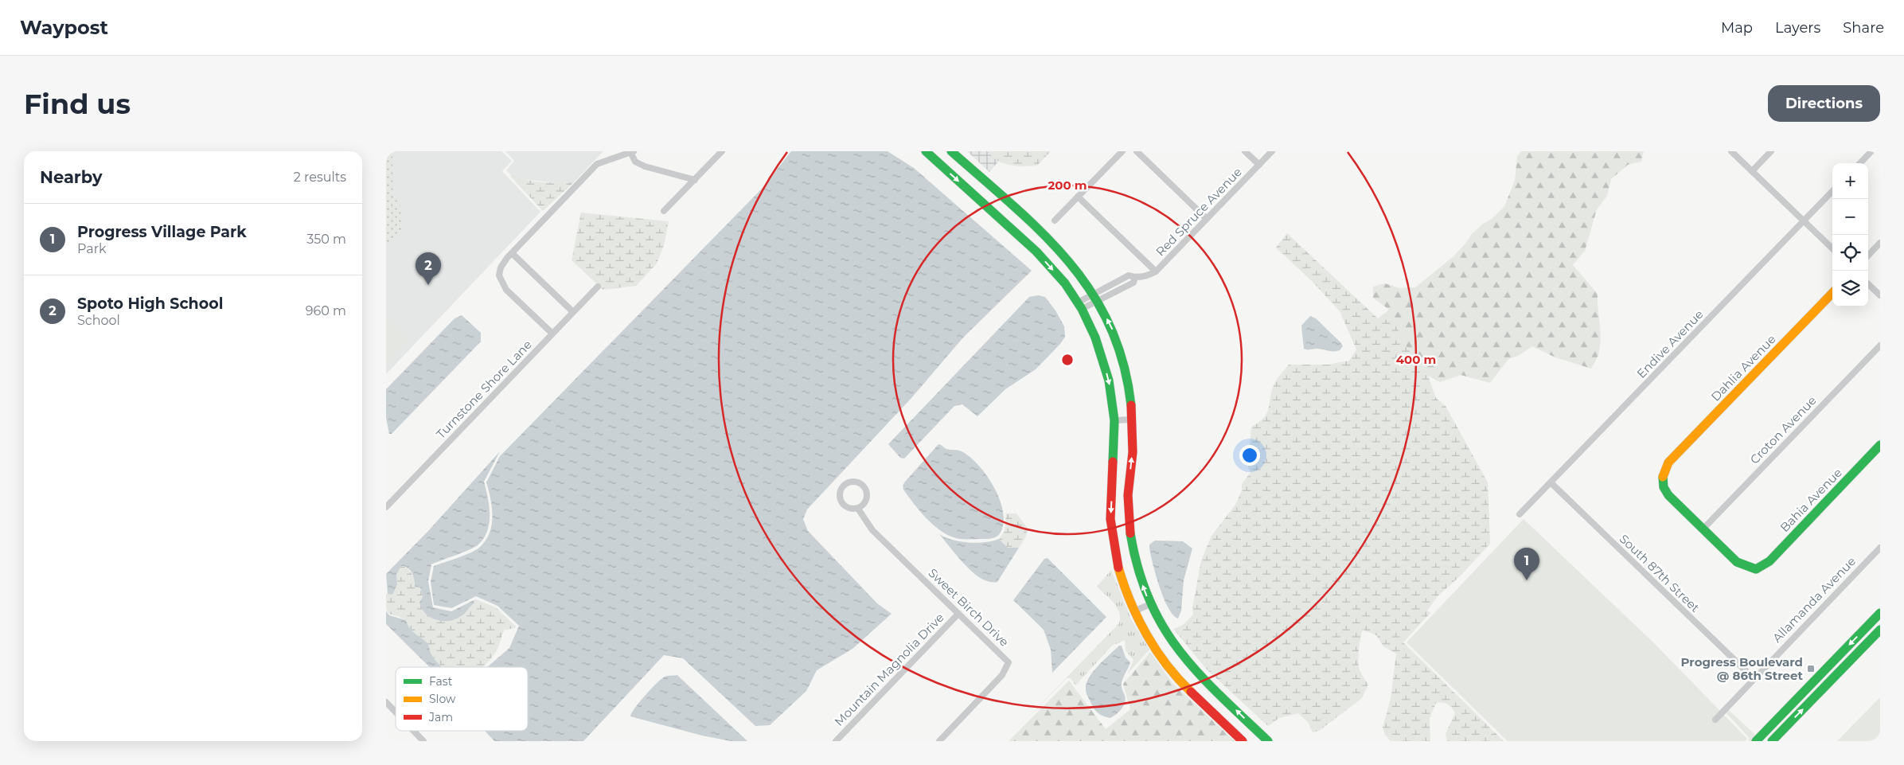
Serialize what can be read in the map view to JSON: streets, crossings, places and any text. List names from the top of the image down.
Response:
{
  "streets": {
    "street": [
      "Red Spruce Avenue",
      "Endive Avenue",
      "Dahlia Avenue",
      "Turnstone Shore Lane",
      "Croton Avenue",
      "Bahia Avenue",
      "South 87th Street",
      "Allamanda Avenue",
      "Sweet Birch Drive",
      "Mountain Magnolia Drive"
    ]
  },
  "crossings": [
    ["Endive Avenue", "South 87th Street"],
    ["Dahlia Avenue", "Croton Avenue"],
    ["Dahlia Avenue", "Bahia Avenue"],
    ["Croton Avenue", "Bahia Avenue"],
    ["South 87th Street", "Allamanda Avenue"],
    ["Sweet Birch Drive", "Mountain Magnolia Drive"]
  ],
  "places": {
    "transit": ["Progress Boulevard @ 86th Street"]
  },
  "legend": ["Fast", "Slow", "Jam"],
  "page": {
    "header": "Waypost",
    "nav": ["Map", "Layers", "Share"],
    "buttons": "Directions",
    "title": "Find us",
    "heading": ["Nearby", "2 results"],
    "map_buttons": ["+", "−"],
    "list": [
      {
        "mark": "1",
        "name": "Progress Village Park",
        "note": "Park",
        "value": "350 m"
      },
      {
        "mark": "2",
        "name": "Spoto High School",
        "note": "School",
        "value": "960 m"
      }
    ],
    "pins": ["2", "1"]
  },
  "rings": ["200 m", "400 m"]
}
